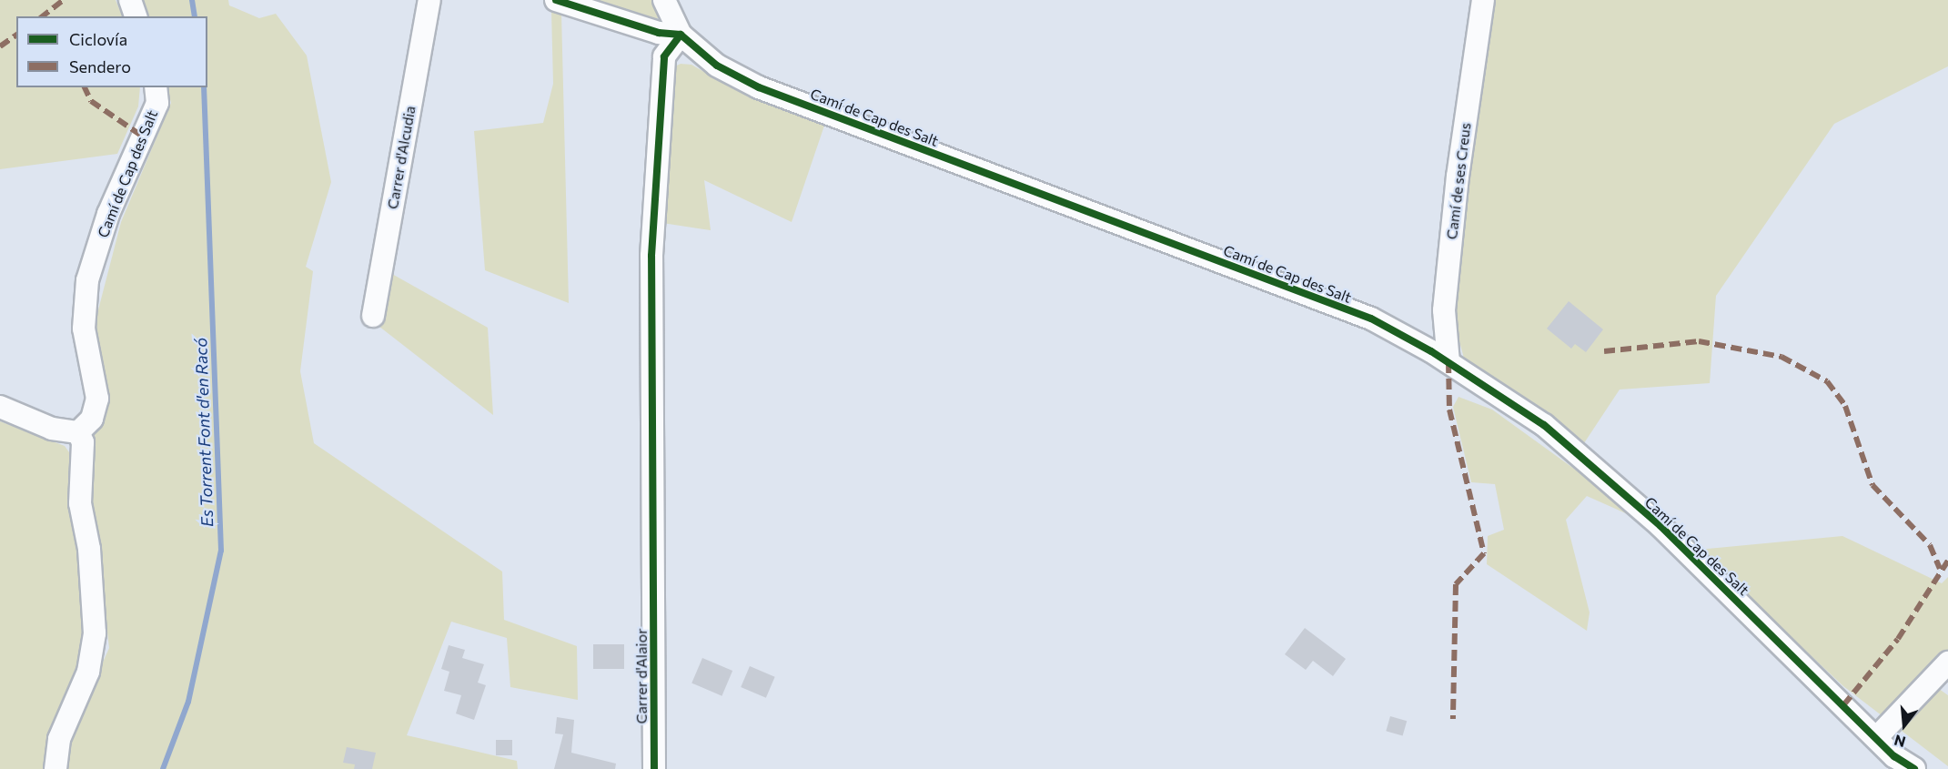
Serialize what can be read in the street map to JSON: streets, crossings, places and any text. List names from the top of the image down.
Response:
{
  "streets": {
    "street": [
      "Camí de Cap des Salt",
      "Carrer d'Alcudia",
      "Camí de ses Creus",
      "Carrer d'Alaior"
    ]
  },
  "crossings": [
    ["Camí de Cap des Salt", "Camí de ses Creus"],
    ["Camí de Cap des Salt", "Carrer d'Alaior"]
  ],
  "water": ["Es Torrent Font d'en Racó"],
  "legend": ["Ciclovía", "Sendero"],
  "north": "bottom"
}
